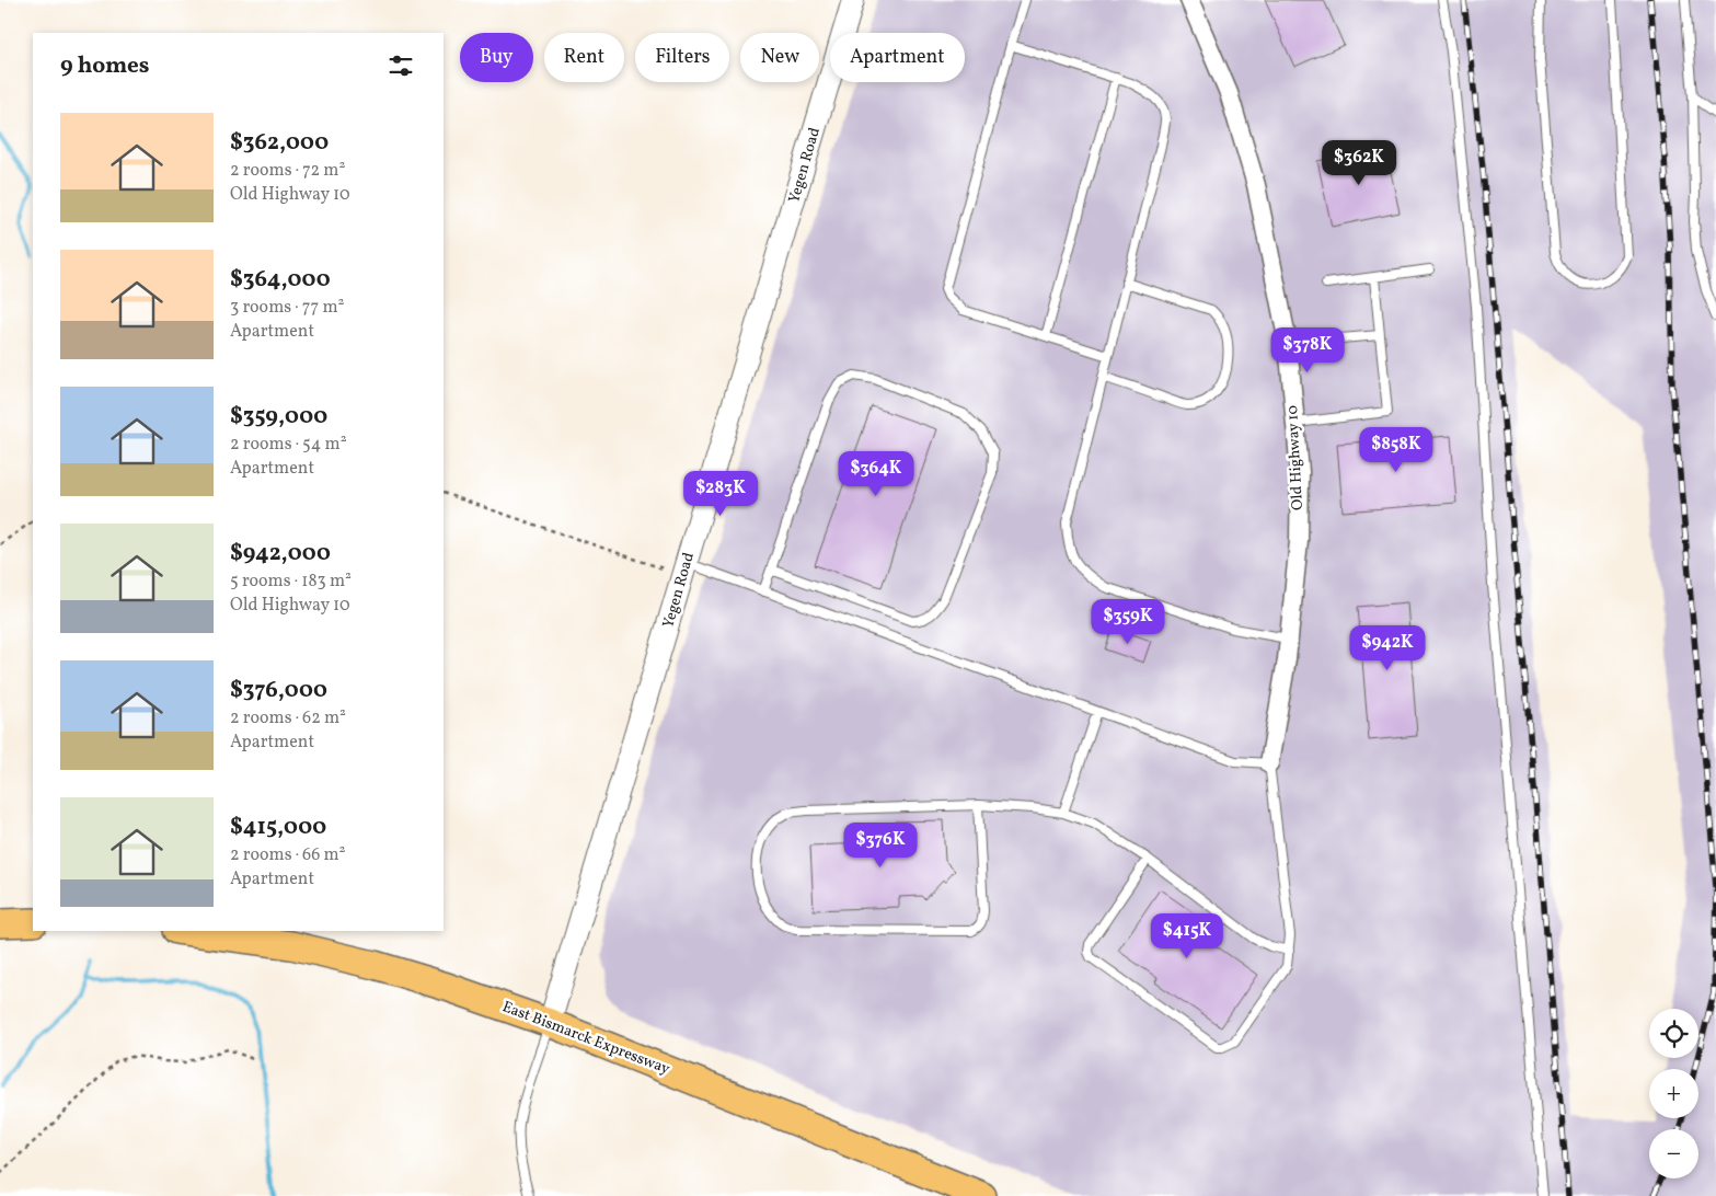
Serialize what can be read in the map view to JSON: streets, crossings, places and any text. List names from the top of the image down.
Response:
{
  "streets": {
    "main road": ["East Bismarck Expressway"],
    "street": ["Yegen Road", "Old Highway 10"]
  },
  "crossings": [
    ["Yegen Road", "East Bismarck Expressway"]
  ],
  "page": {
    "chip": [
      "Buy",
      "Rent",
      "Filters",
      "New",
      "Apartment"
    ],
    "heading": "9 homes",
    "list": [
      {
        "name": "$362,000",
        "note": "2 rooms · 72 m² · Old Highway 10"
      },
      {
        "name": "$364,000",
        "note": "3 rooms · 77 m² · Apartment"
      },
      {
        "name": "$359,000",
        "note": "2 rooms · 54 m² · Apartment"
      },
      {
        "name": "$942,000",
        "note": "5 rooms · 183 m² · Old Highway 10"
      },
      {
        "name": "$376,000",
        "note": "2 rooms · 62 m² · Apartment"
      },
      {
        "name": "$415,000",
        "note": "2 rooms · 66 m² · Apartment"
      }
    ],
    "price": [
      "$362K",
      "$378K",
      "$858K",
      "$364K",
      "$283K",
      "$359K",
      "$942K",
      "$376K",
      "$415K"
    ],
    "map_buttons": ["+", "−"]
  }
}
